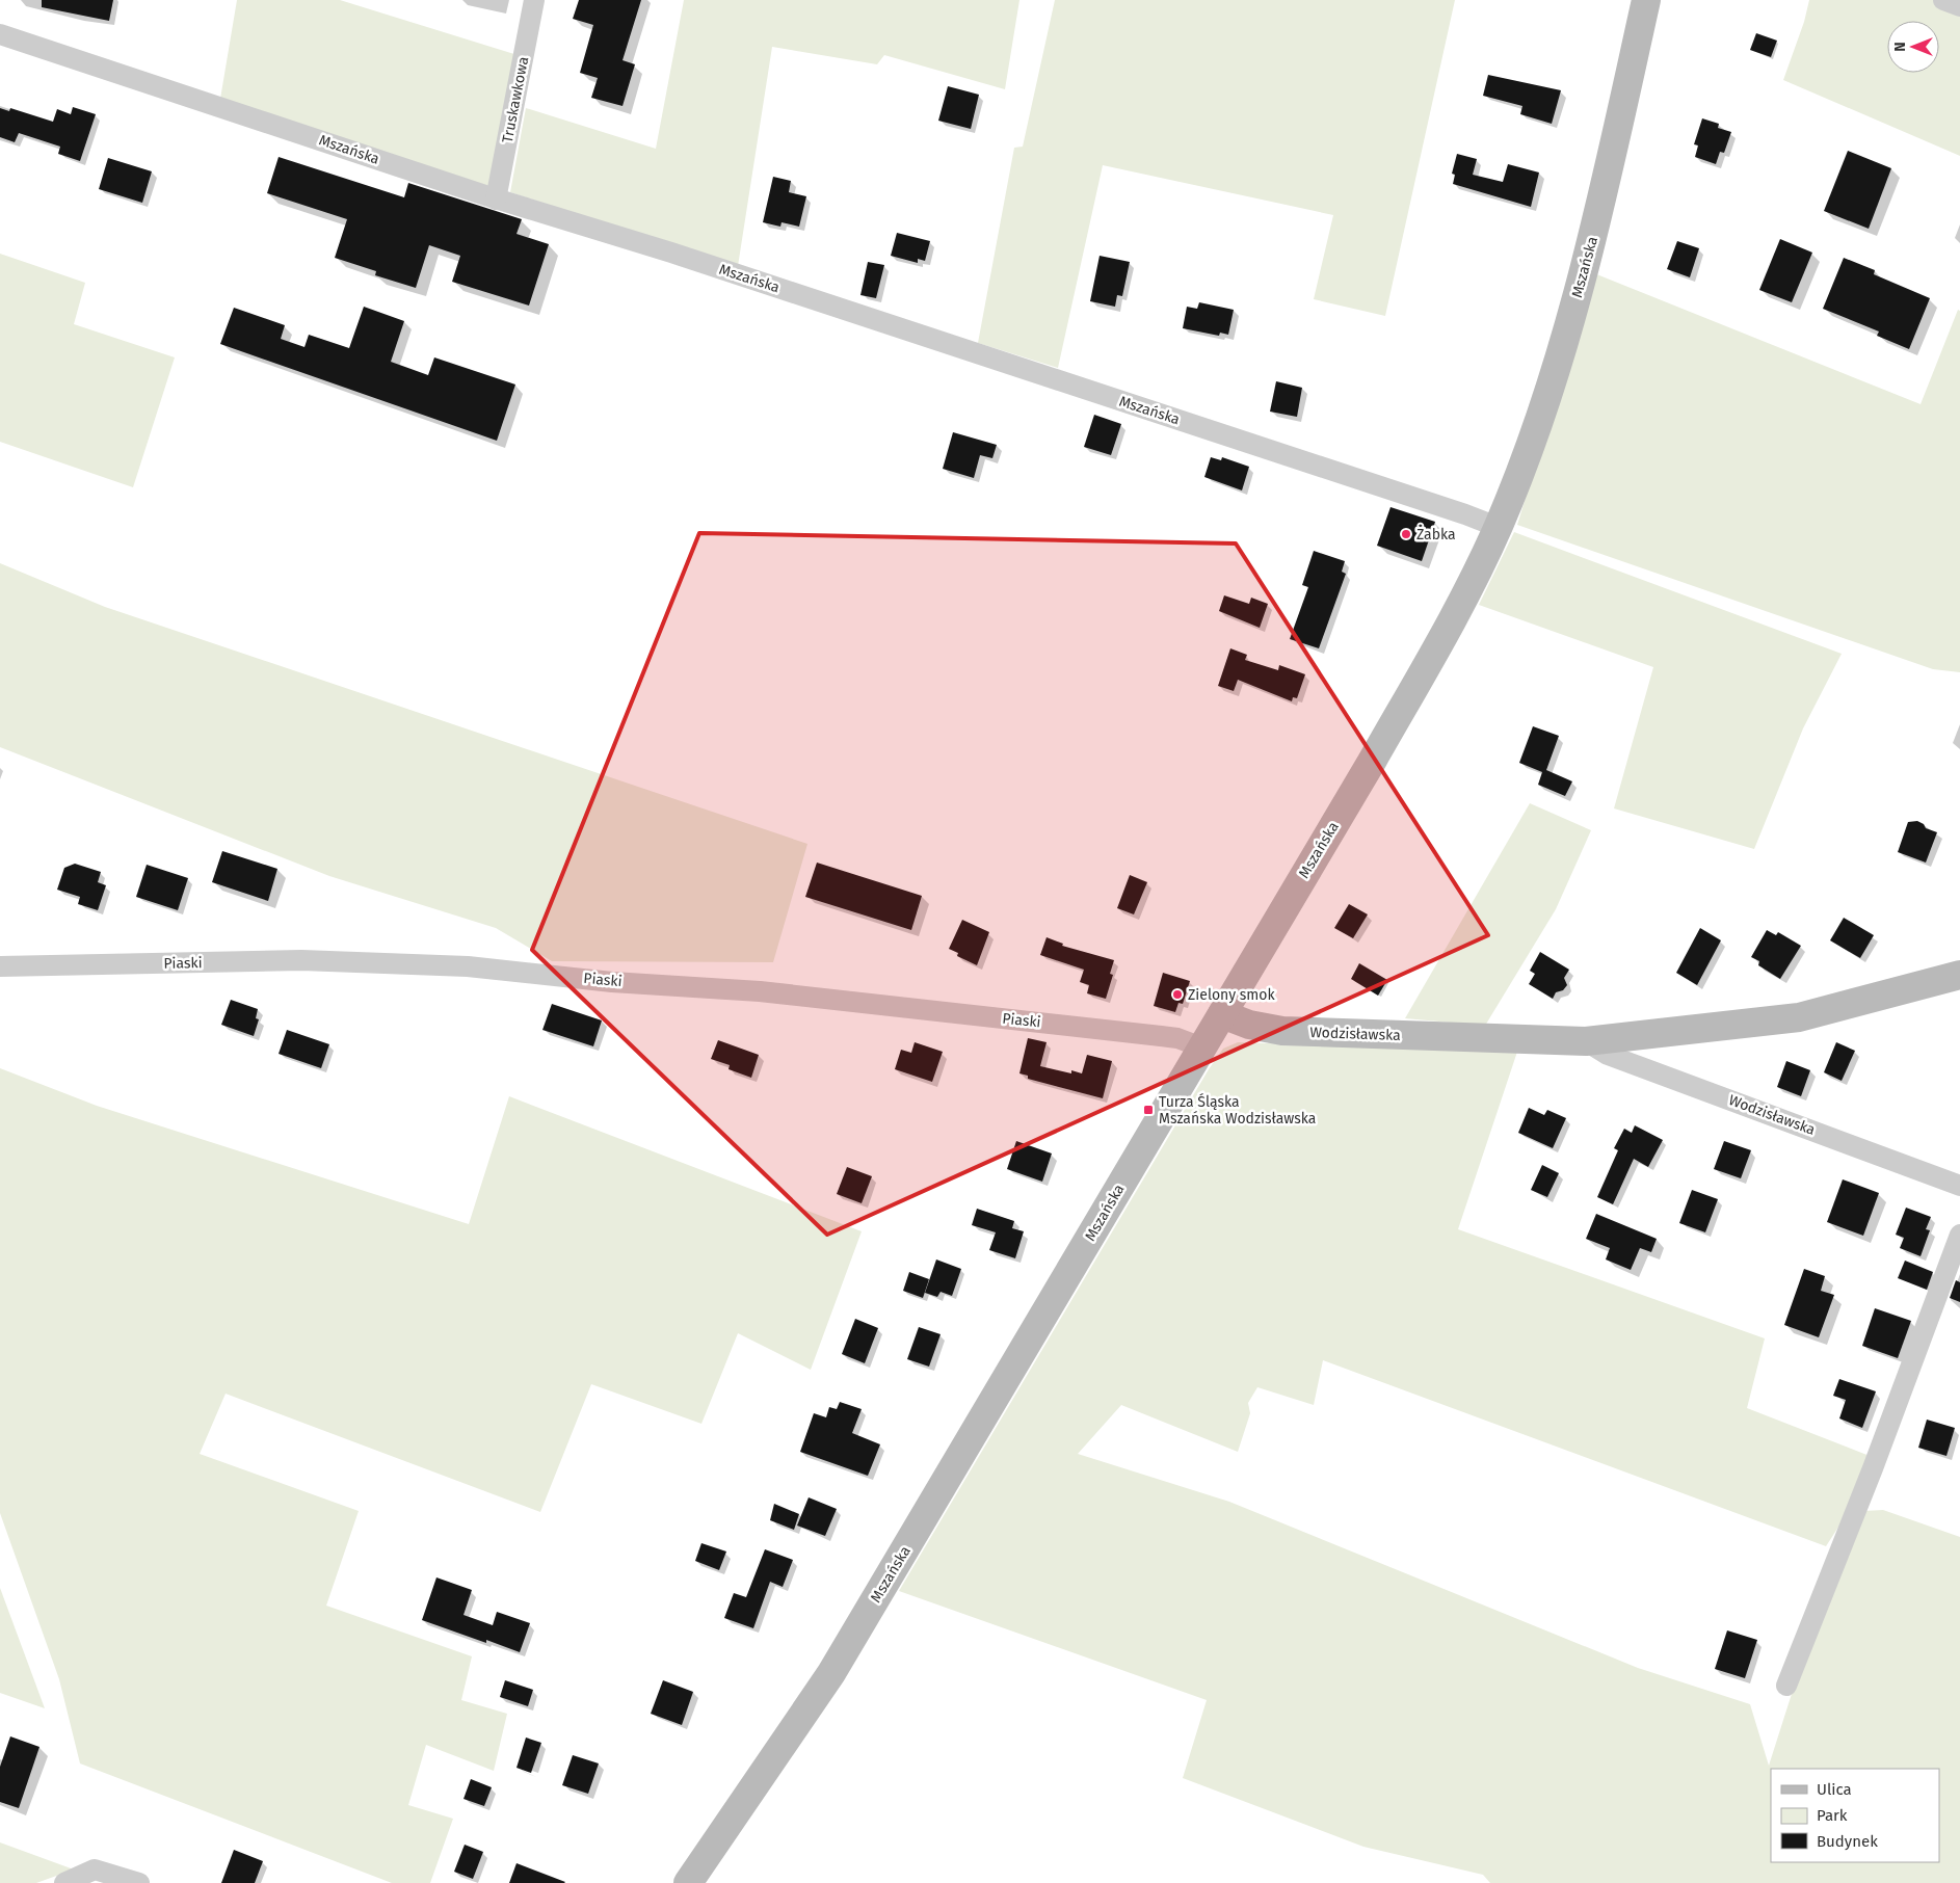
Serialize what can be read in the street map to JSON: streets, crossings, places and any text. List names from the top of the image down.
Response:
{
  "streets": {
    "street": [
      "Truskawkowa",
      "Mszańska",
      "Piaski",
      "Wodzisławska"
    ]
  },
  "crossings": [
    ["Truskawkowa", "Mszańska"],
    ["Mszańska", "Piaski"],
    ["Mszańska", "Wodzisławska"]
  ],
  "places": {
    "other": ["Żabka", "Zielony smok"],
    "transit": ["Turza Śląska Mszańska Wodzisławska"]
  },
  "legend": ["Ulica", "Park", "Budynek"],
  "north": "left"
}
